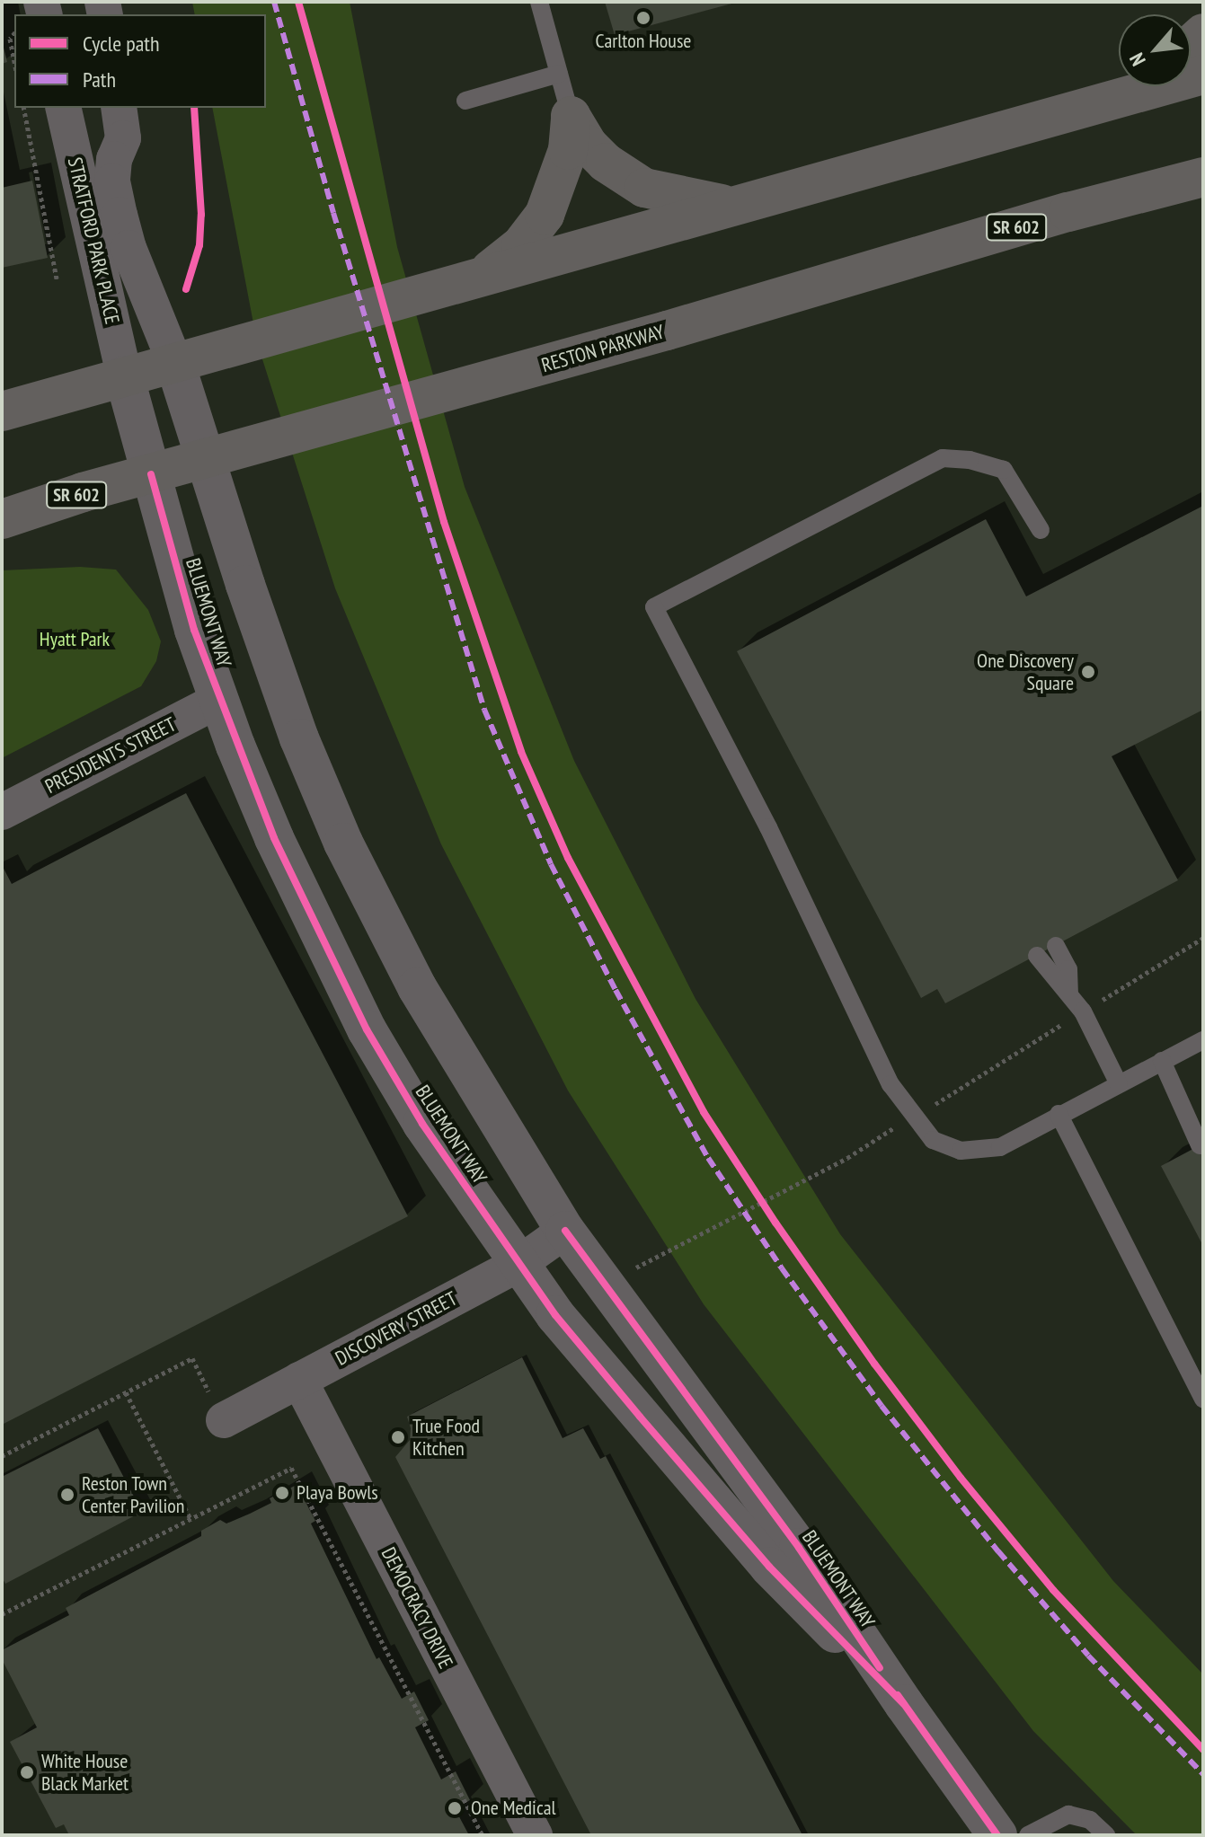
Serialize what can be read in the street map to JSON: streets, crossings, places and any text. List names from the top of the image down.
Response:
{
  "streets": {
    "main road": ["SR 602", "RESTON PARKWAY"],
    "street": [
      "STRATFORD PARK PLACE",
      "BLUEMONT WAY",
      "PRESIDENTS STREET",
      "DISCOVERY STREET",
      "DEMOCRACY DRIVE"
    ]
  },
  "crossings": [
    ["STRATFORD PARK PLACE", "BLUEMONT WAY"],
    ["RESTON PARKWAY", "BLUEMONT WAY"],
    ["BLUEMONT WAY", "PRESIDENTS STREET"],
    ["BLUEMONT WAY", "DISCOVERY STREET"],
    ["DISCOVERY STREET", "DEMOCRACY DRIVE"]
  ],
  "parks": ["Hyatt Park"],
  "places": [
    "Carlton House",
    "One Discovery Square",
    "True Food Kitchen",
    "Playa Bowls",
    "Reston Town Center Pavilion",
    "White House Black Market",
    "One Medical"
  ],
  "legend": ["Cycle path", "Path"],
  "north": "bottom left"
}
